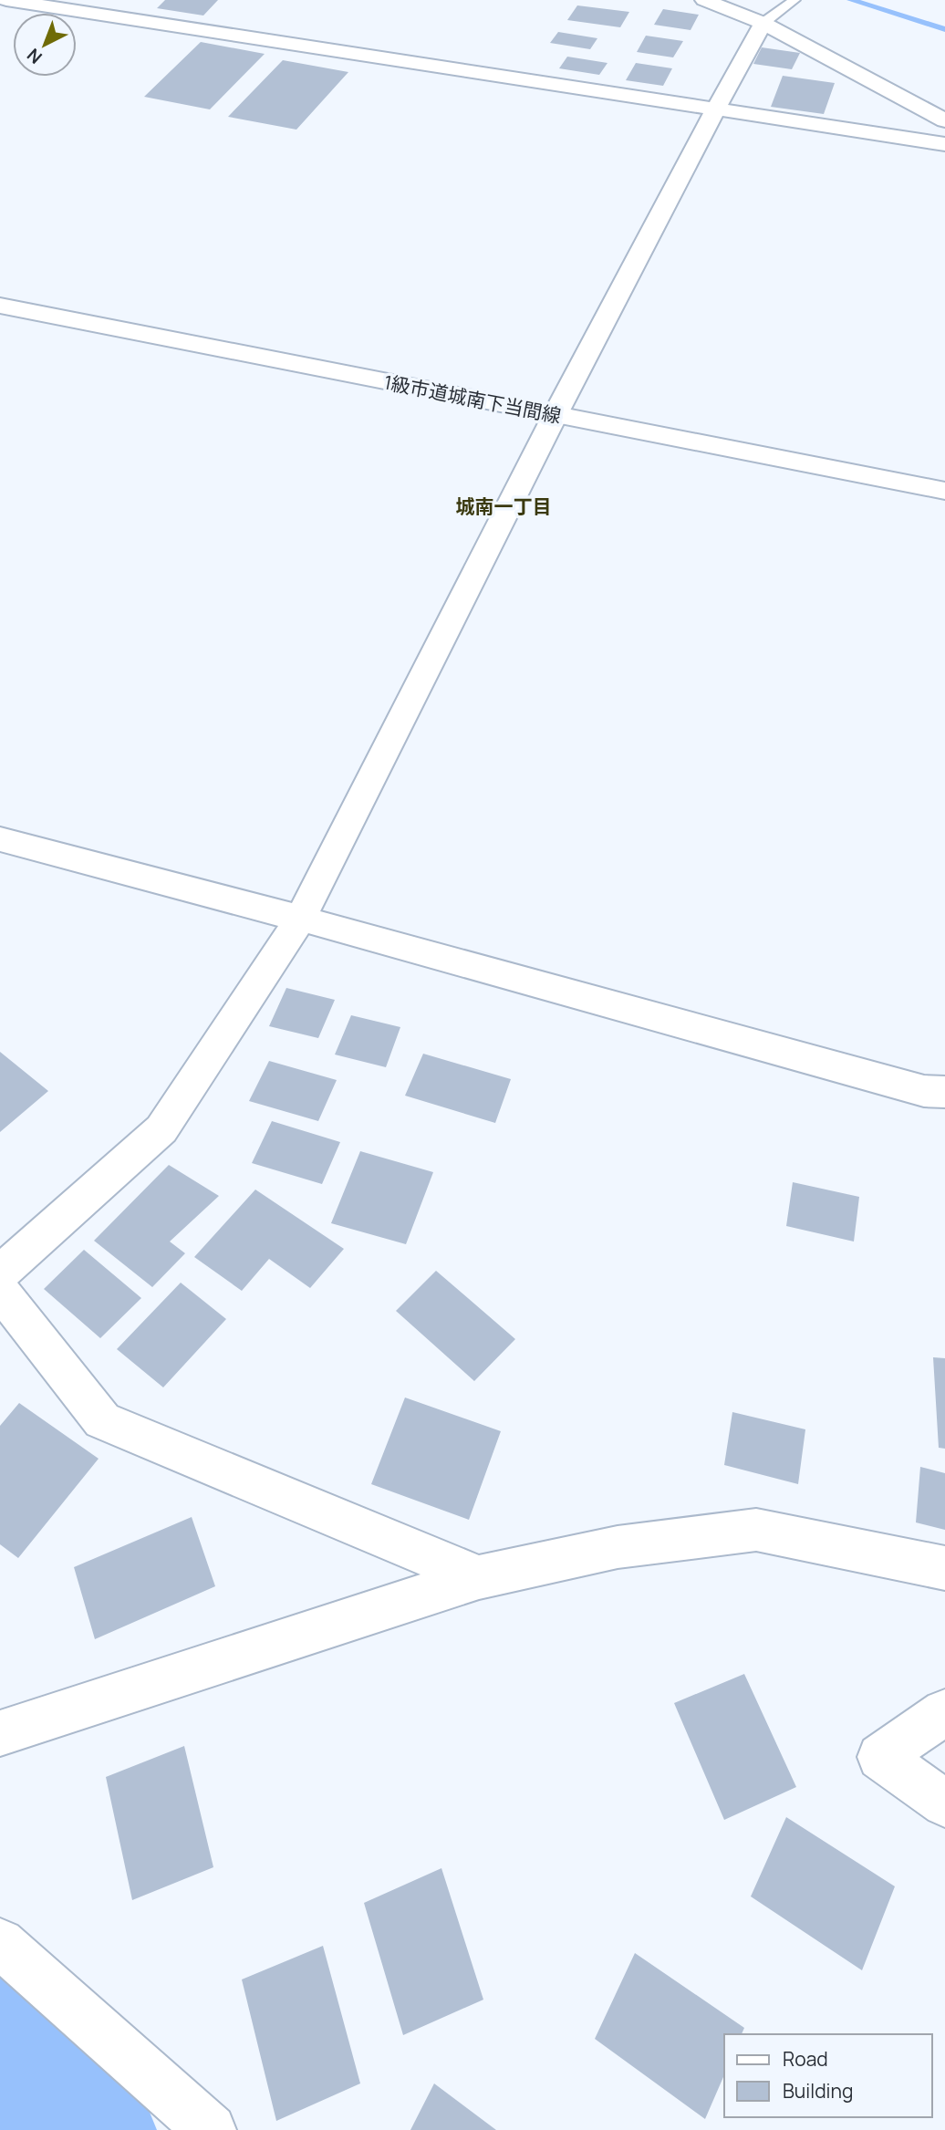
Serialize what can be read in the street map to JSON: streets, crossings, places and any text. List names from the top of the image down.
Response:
{
  "streets": {
    "street": ["1級市道城南下当間線"]
  },
  "districts": ["城南一丁目"],
  "legend": ["Road", "Building"],
  "north": "bottom left"
}
